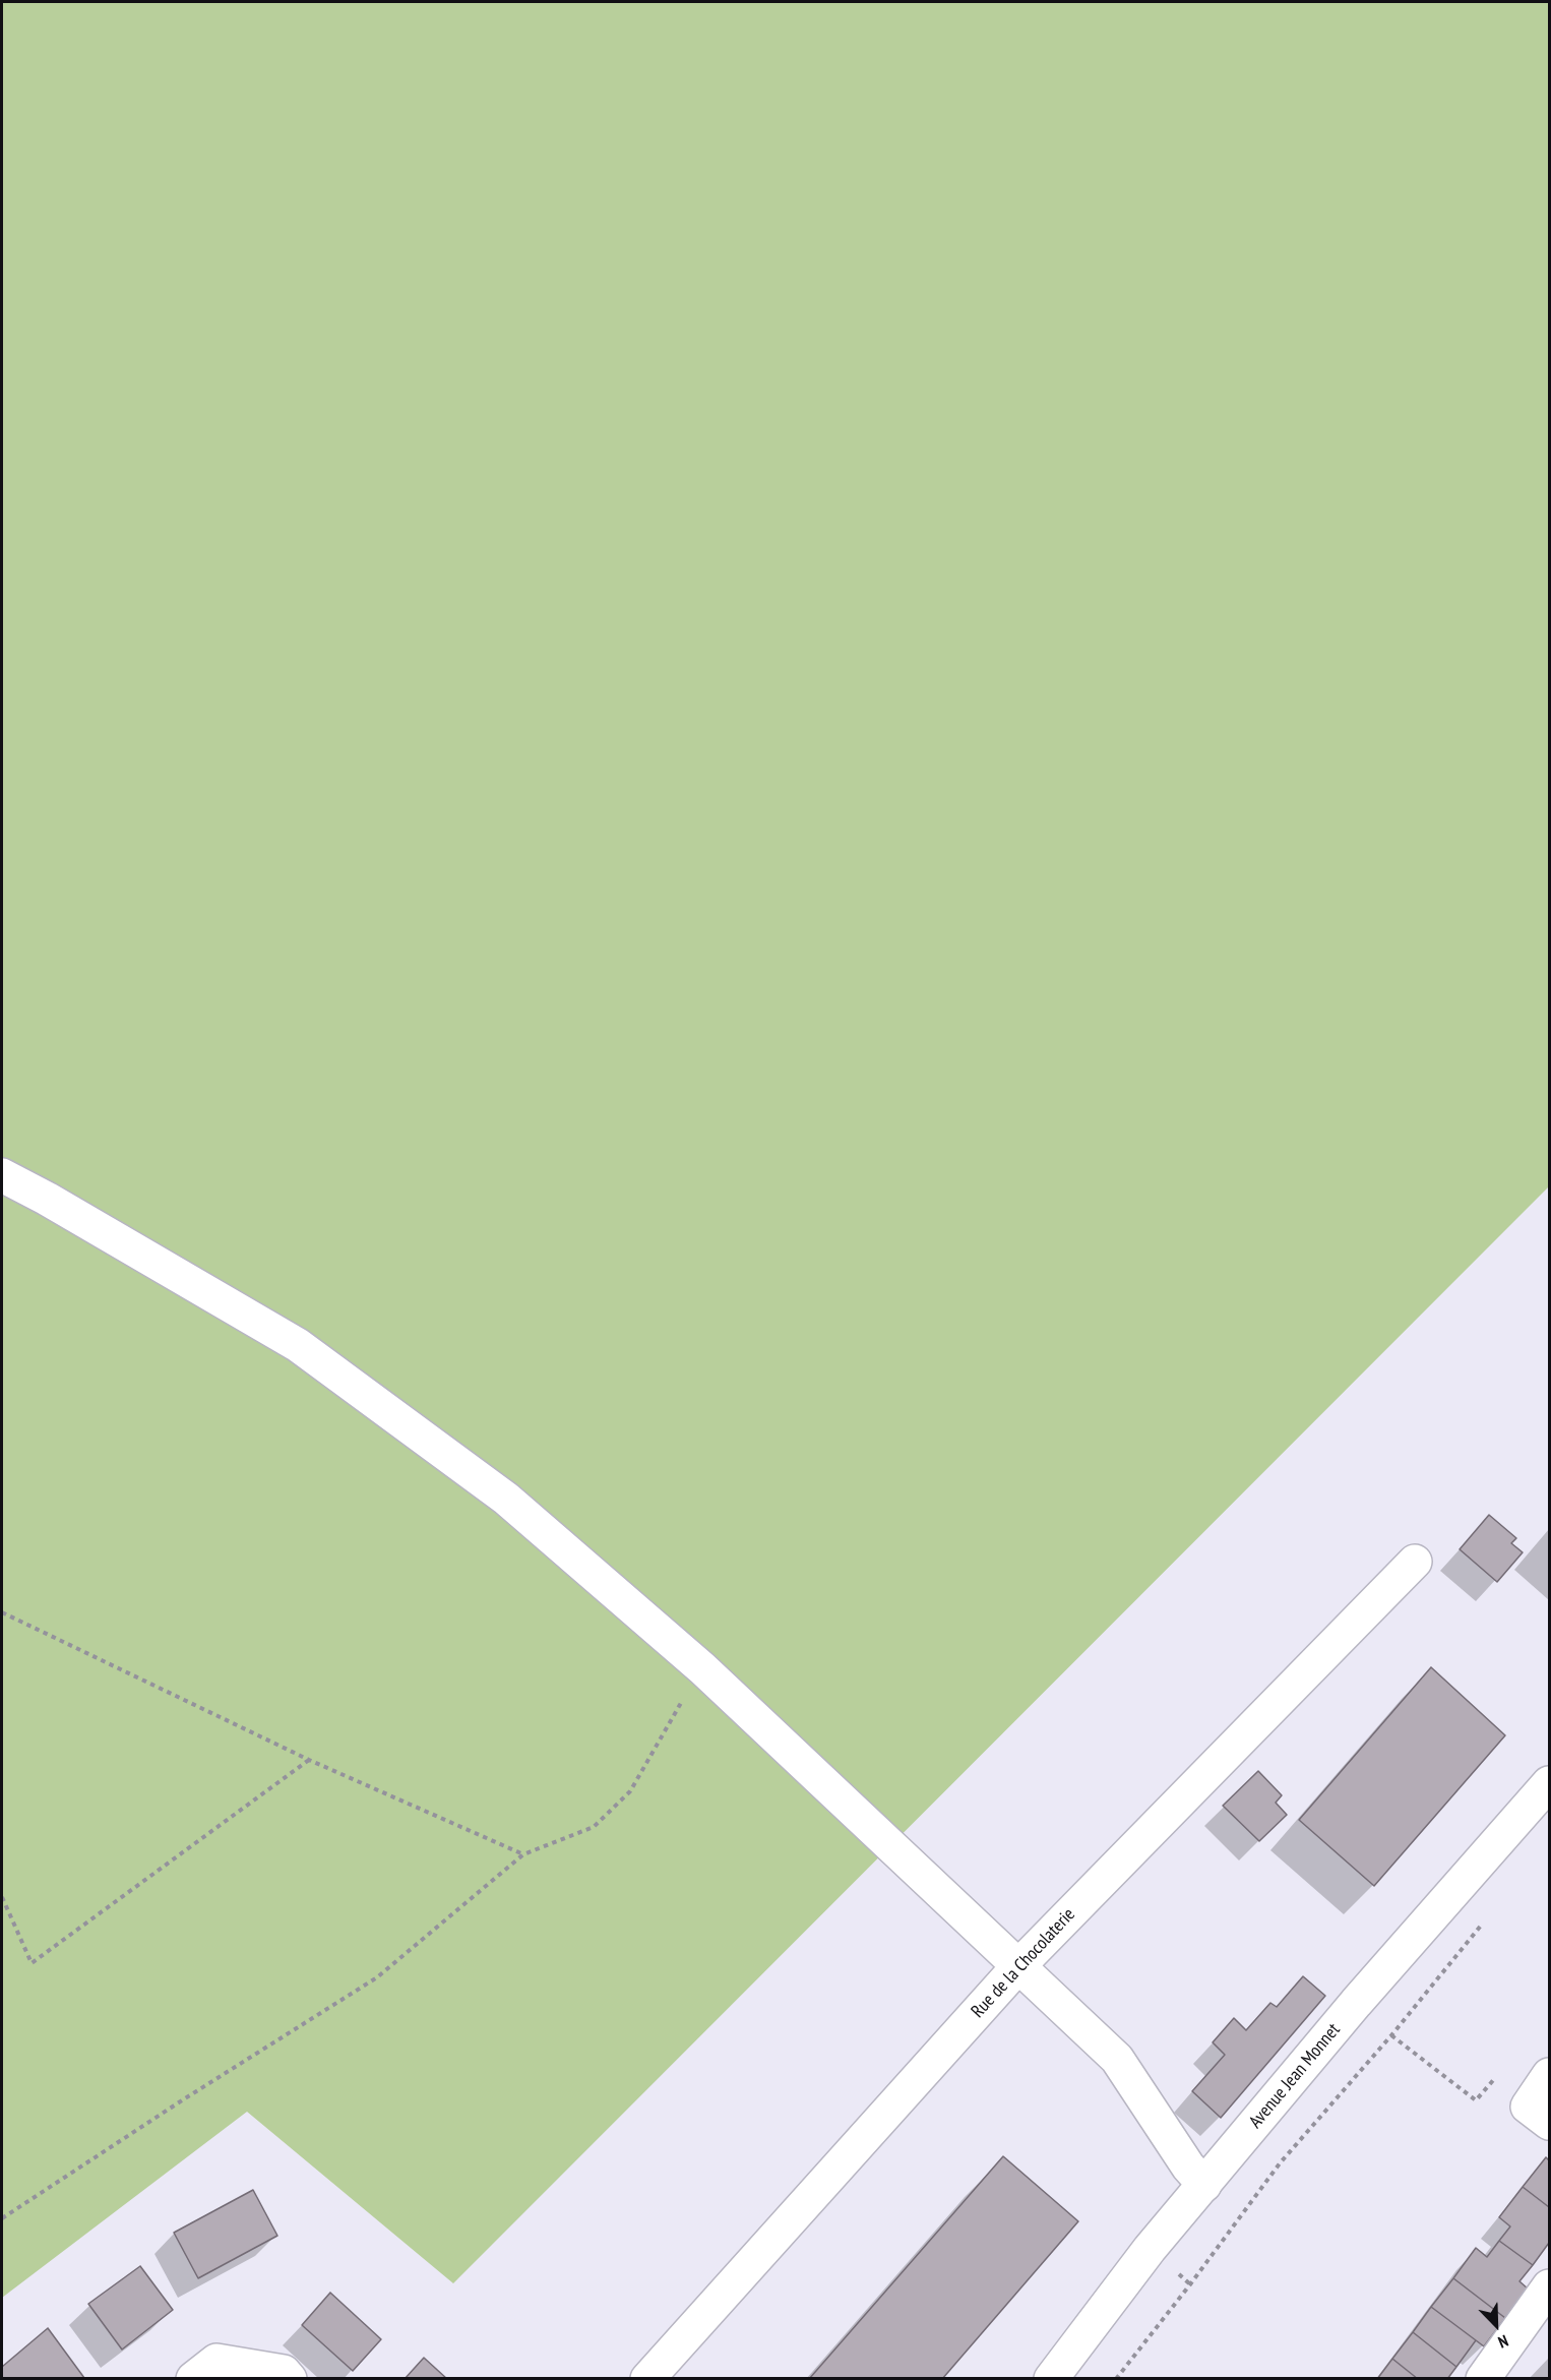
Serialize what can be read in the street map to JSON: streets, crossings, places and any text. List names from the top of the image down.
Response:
{
  "streets": {
    "main road": ["Rue de la Chocolaterie", "Avenue Jean Monnet"]
  },
  "north": "bottom right"
}
